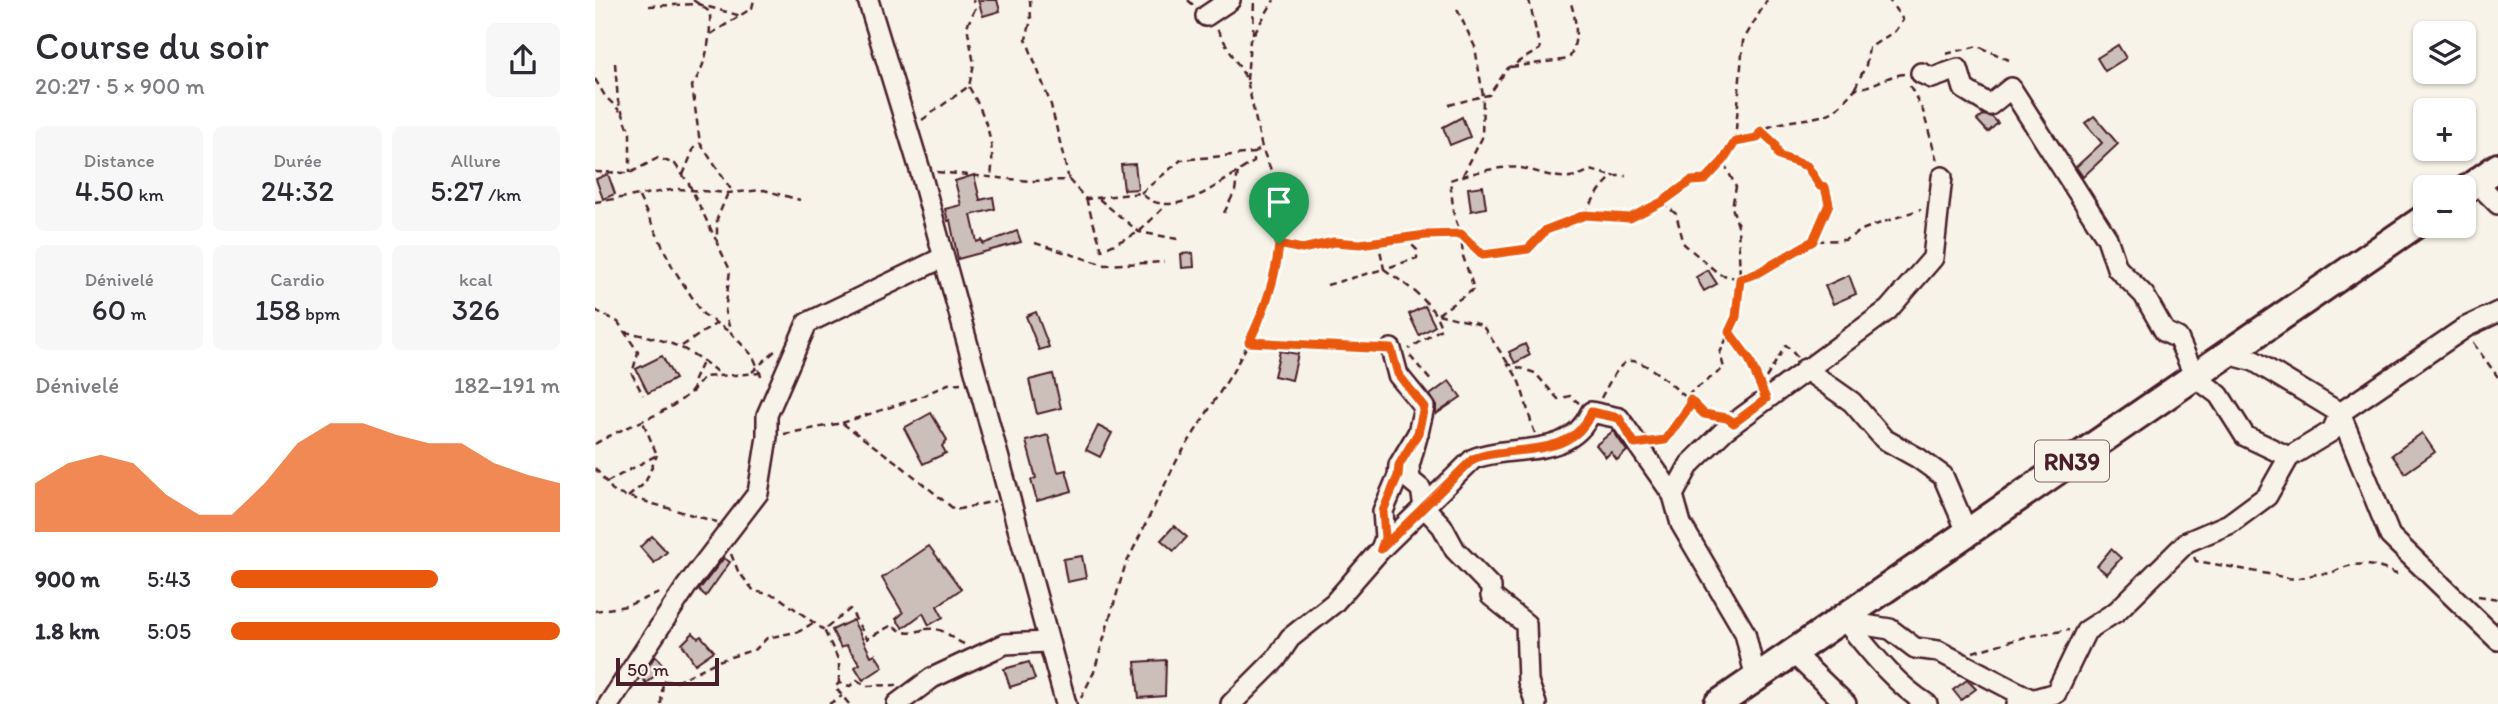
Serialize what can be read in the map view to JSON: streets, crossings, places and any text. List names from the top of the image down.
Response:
{
  "streets": {
    "highway": ["RN39"]
  },
  "scale_bar": "50 m",
  "page": {
    "heading": ["Course du soir", "20:27 · 5 × 900 m"],
    "map_buttons": ["+", "−"],
    "stats": [
      ["Distance", "4.50 km"],
      ["Durée", "24:32"],
      ["Allure", "5:27 /km"],
      ["Dénivelé", "60 m"],
      ["Cardio", "158 bpm"],
      ["kcal", "326"]
    ],
    "chart": ["Dénivelé", "182–191 m"],
    "list": [
      {
        "name": "900 m",
        "note": "5:43"
      },
      {
        "name": "1.8 km",
        "note": "5:05"
      }
    ],
    "scale": "50 m"
  }
}
